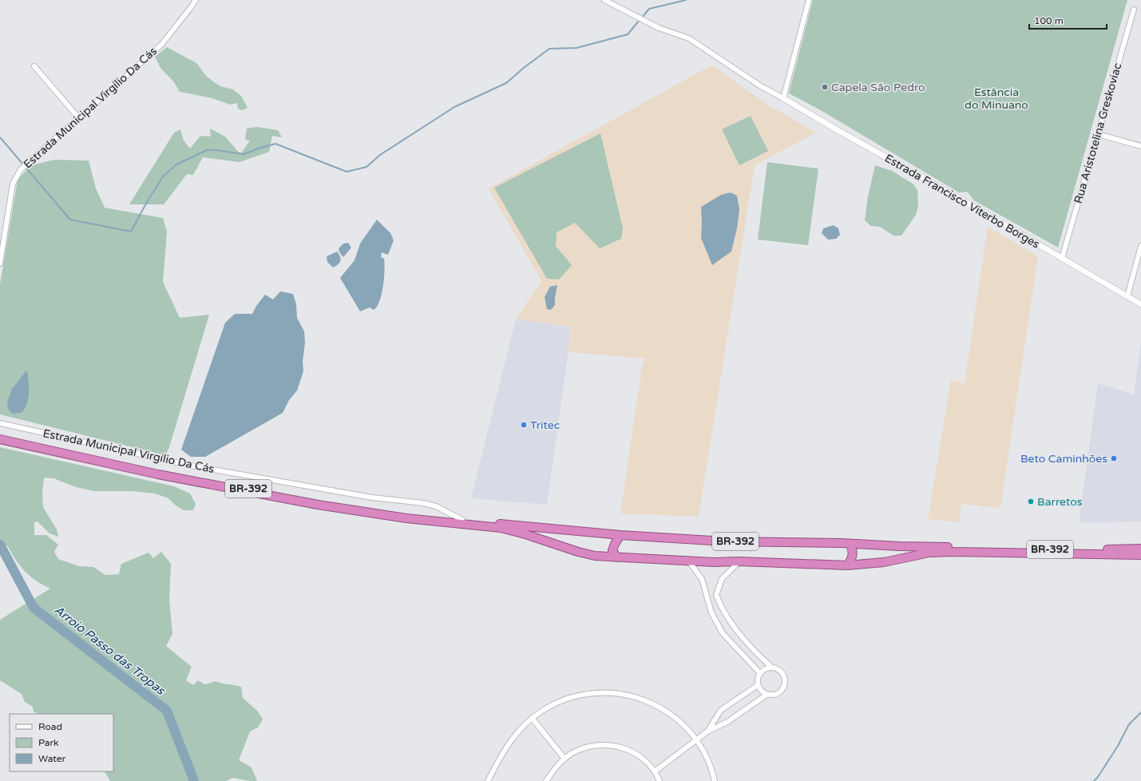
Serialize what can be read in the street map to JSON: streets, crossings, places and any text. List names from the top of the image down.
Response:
{
  "streets": {
    "highway": ["BR-392"],
    "street": ["Estrada Municipal Virgílio Da Cás", "Rua Aristotelina Greskoviac", "Estrada Francisco Viterbo Borges"]
  },
  "crossings": [
    ["Estrada Municipal Virgílio Da Cás", "BR-392"],
    ["Rua Aristotelina Greskoviac", "Estrada Francisco Viterbo Borges"]
  ],
  "water": ["Arroio Passo das Tropas"],
  "parks": ["Estância do Minuano"],
  "places": [
    "Capela São Pedro",
    "Tritec",
    "Beto Caminhões",
    "Barretos"
  ],
  "legend": ["Road", "Park", "Water"],
  "scale_bar": "100 m"
}
